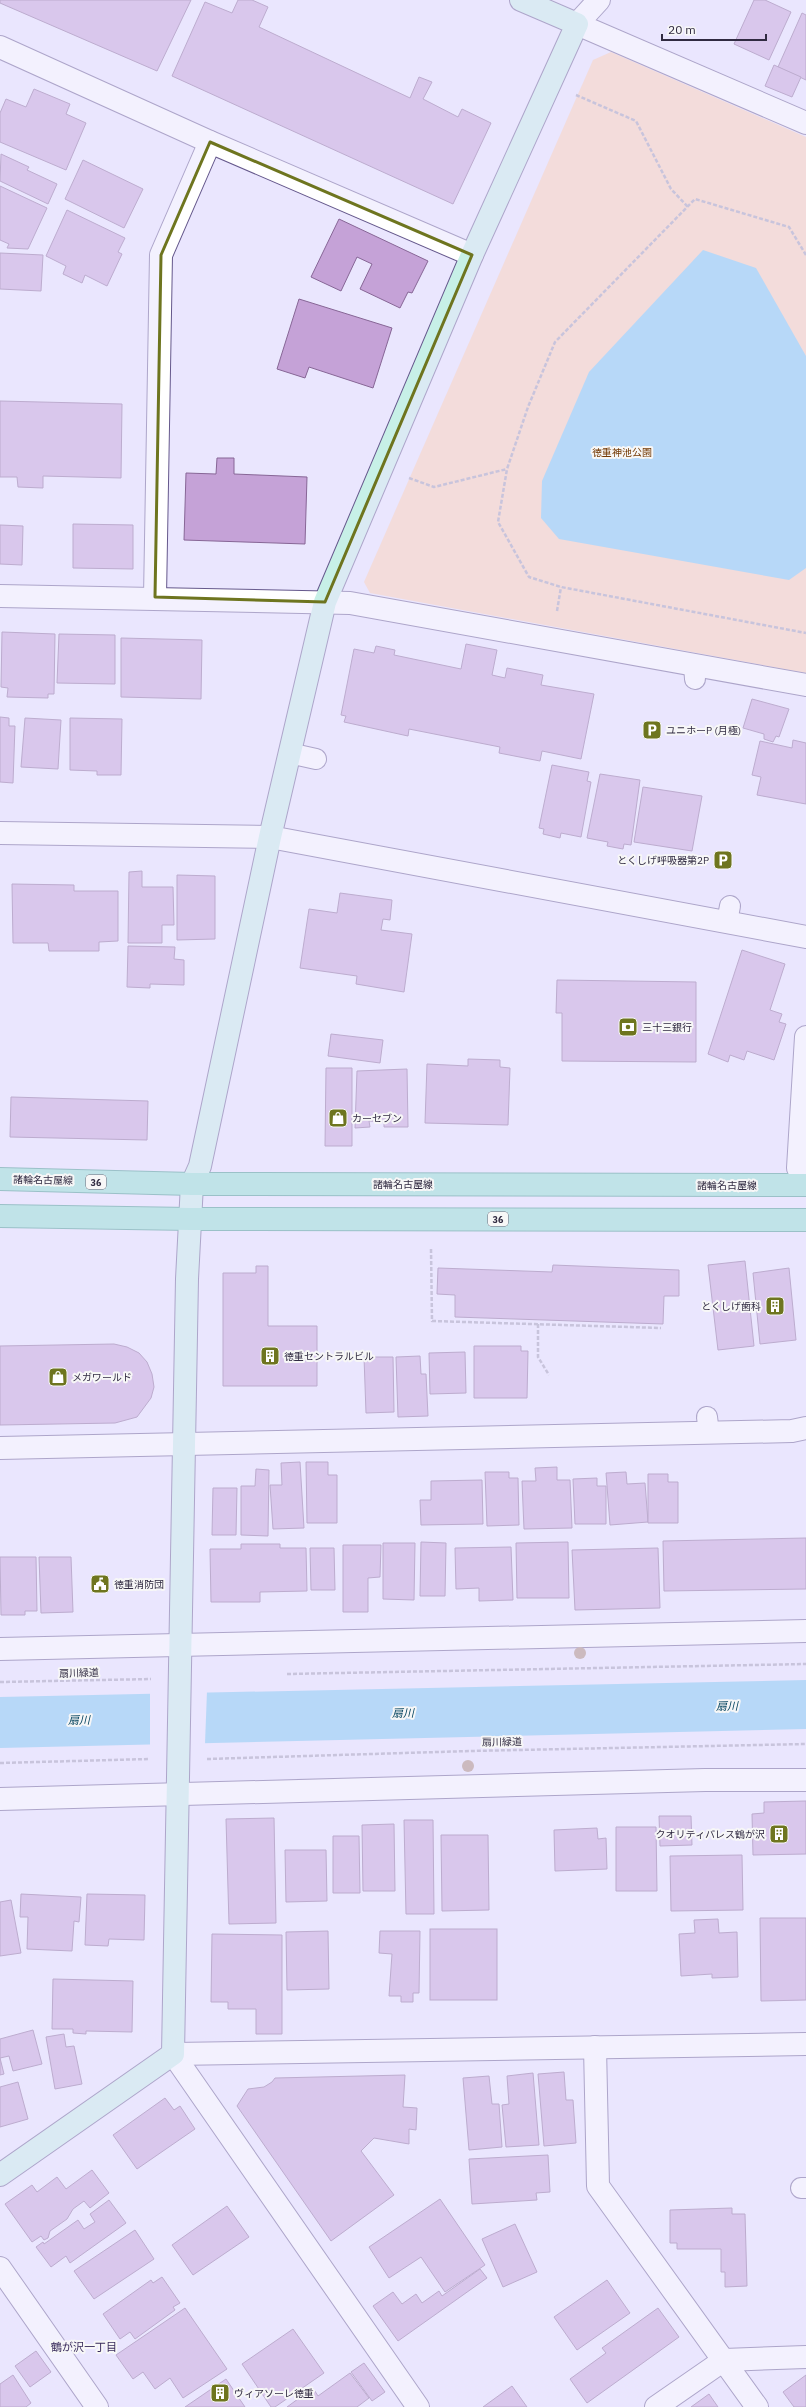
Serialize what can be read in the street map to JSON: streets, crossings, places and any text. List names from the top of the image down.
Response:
{
  "streets": {
    "main road": ["諸輪名古屋線", "36"],
    "path": ["扇川緑道"]
  },
  "districts": ["鶴が沢一丁目"],
  "water": ["扇川"],
  "parks": ["徳重神池公園"],
  "places": {
    "parking": ["ユニホーP (月極)", "とくしげ呼吸器第2P"],
    "bank": ["三十三銀行"],
    "shop": ["カーセブン", "メガワールド"],
    "building": [
      "とくしげ歯科",
      "徳重セントラルビル",
      "クオリティパレス鶴が沢",
      "ヴィアソーレ徳重"
    ],
    "public building": ["徳重消防団"]
  },
  "scale_bar": "20 m"
}
